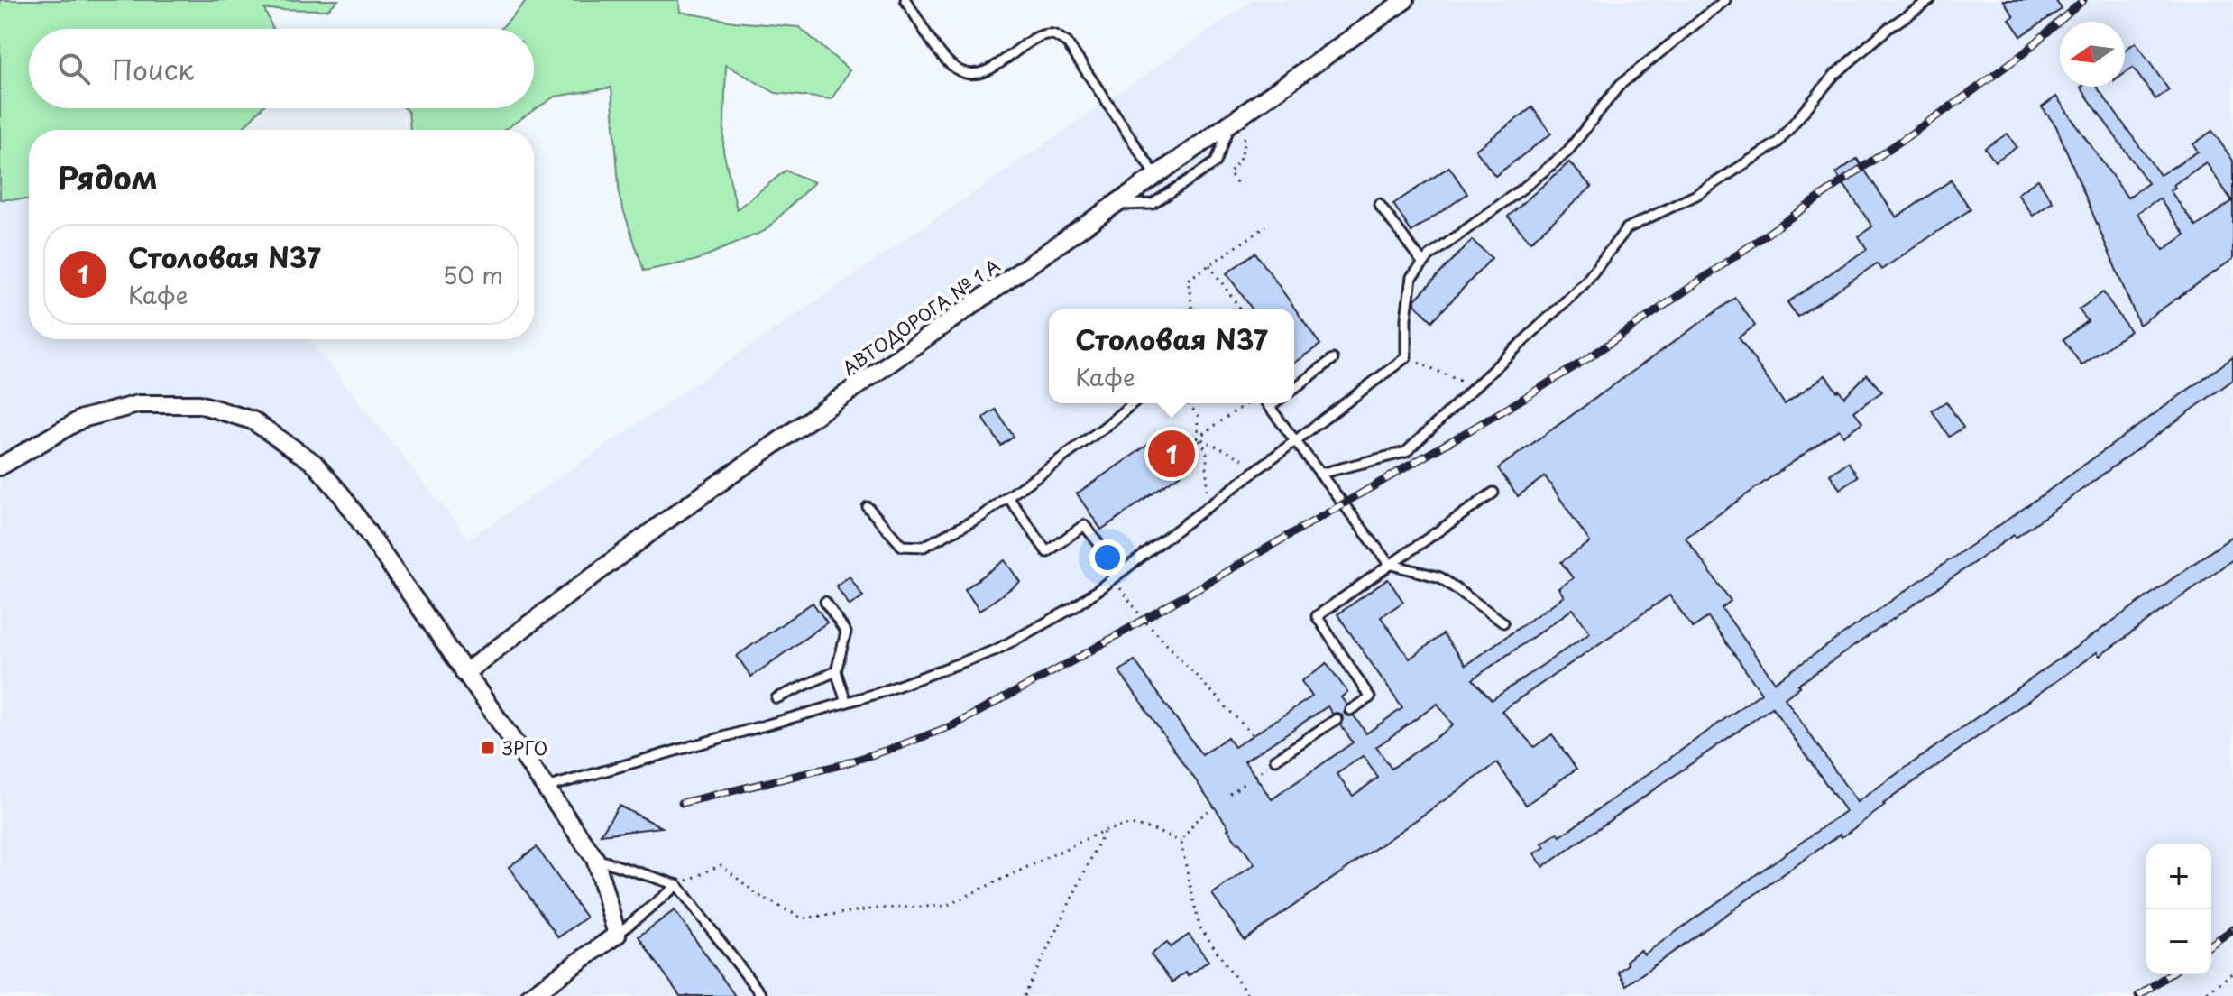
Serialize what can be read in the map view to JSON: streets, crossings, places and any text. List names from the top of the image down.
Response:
{
  "streets": {
    "street": ["АВТОДОРОГА № 1 А"]
  },
  "places": {
    "transit": ["ЗРГО"]
  },
  "north": "left",
  "page": {
    "search": "Поиск",
    "heading": "Рядом",
    "list": [
      {
        "mark": "1",
        "name": "Столовая N37",
        "note": "Кафе",
        "value": "50 m"
      }
    ],
    "popup": ["Столовая N37", "Кафе"],
    "pins": "1",
    "map_buttons": ["+", "−"]
  }
}
